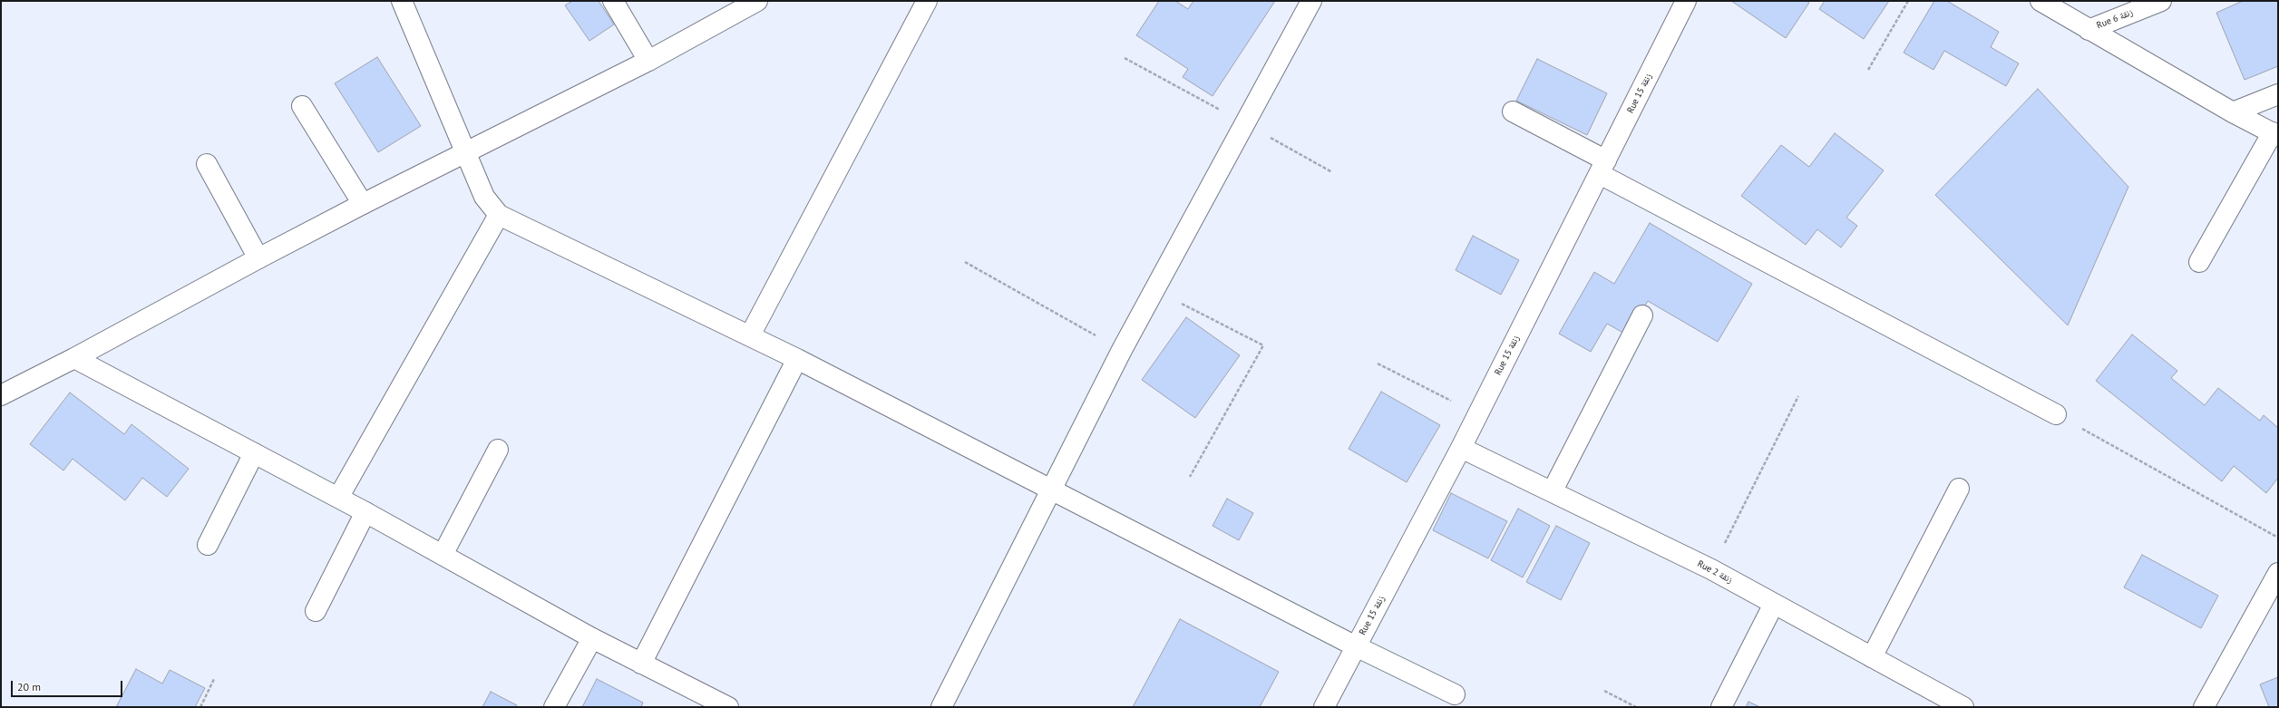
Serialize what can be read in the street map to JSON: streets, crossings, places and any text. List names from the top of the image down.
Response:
{
  "streets": {
    "street": ["Rue 6 زنقة", "Rue 15 زنقة", "Rue 2 زنقة"]
  },
  "crossings": [
    ["Rue 15 زنقة", "Rue 2 زنقة"]
  ],
  "scale_bar": "20 m"
}
